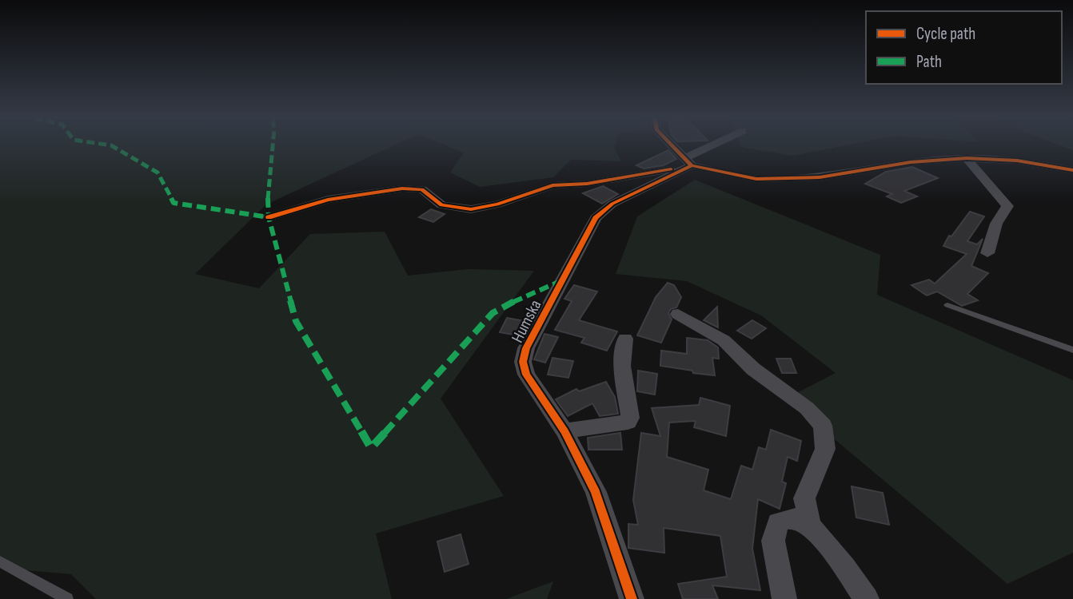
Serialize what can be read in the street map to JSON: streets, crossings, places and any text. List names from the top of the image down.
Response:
{
  "streets": {
    "street": ["Humska"]
  },
  "legend": ["Cycle path", "Path"]
}
